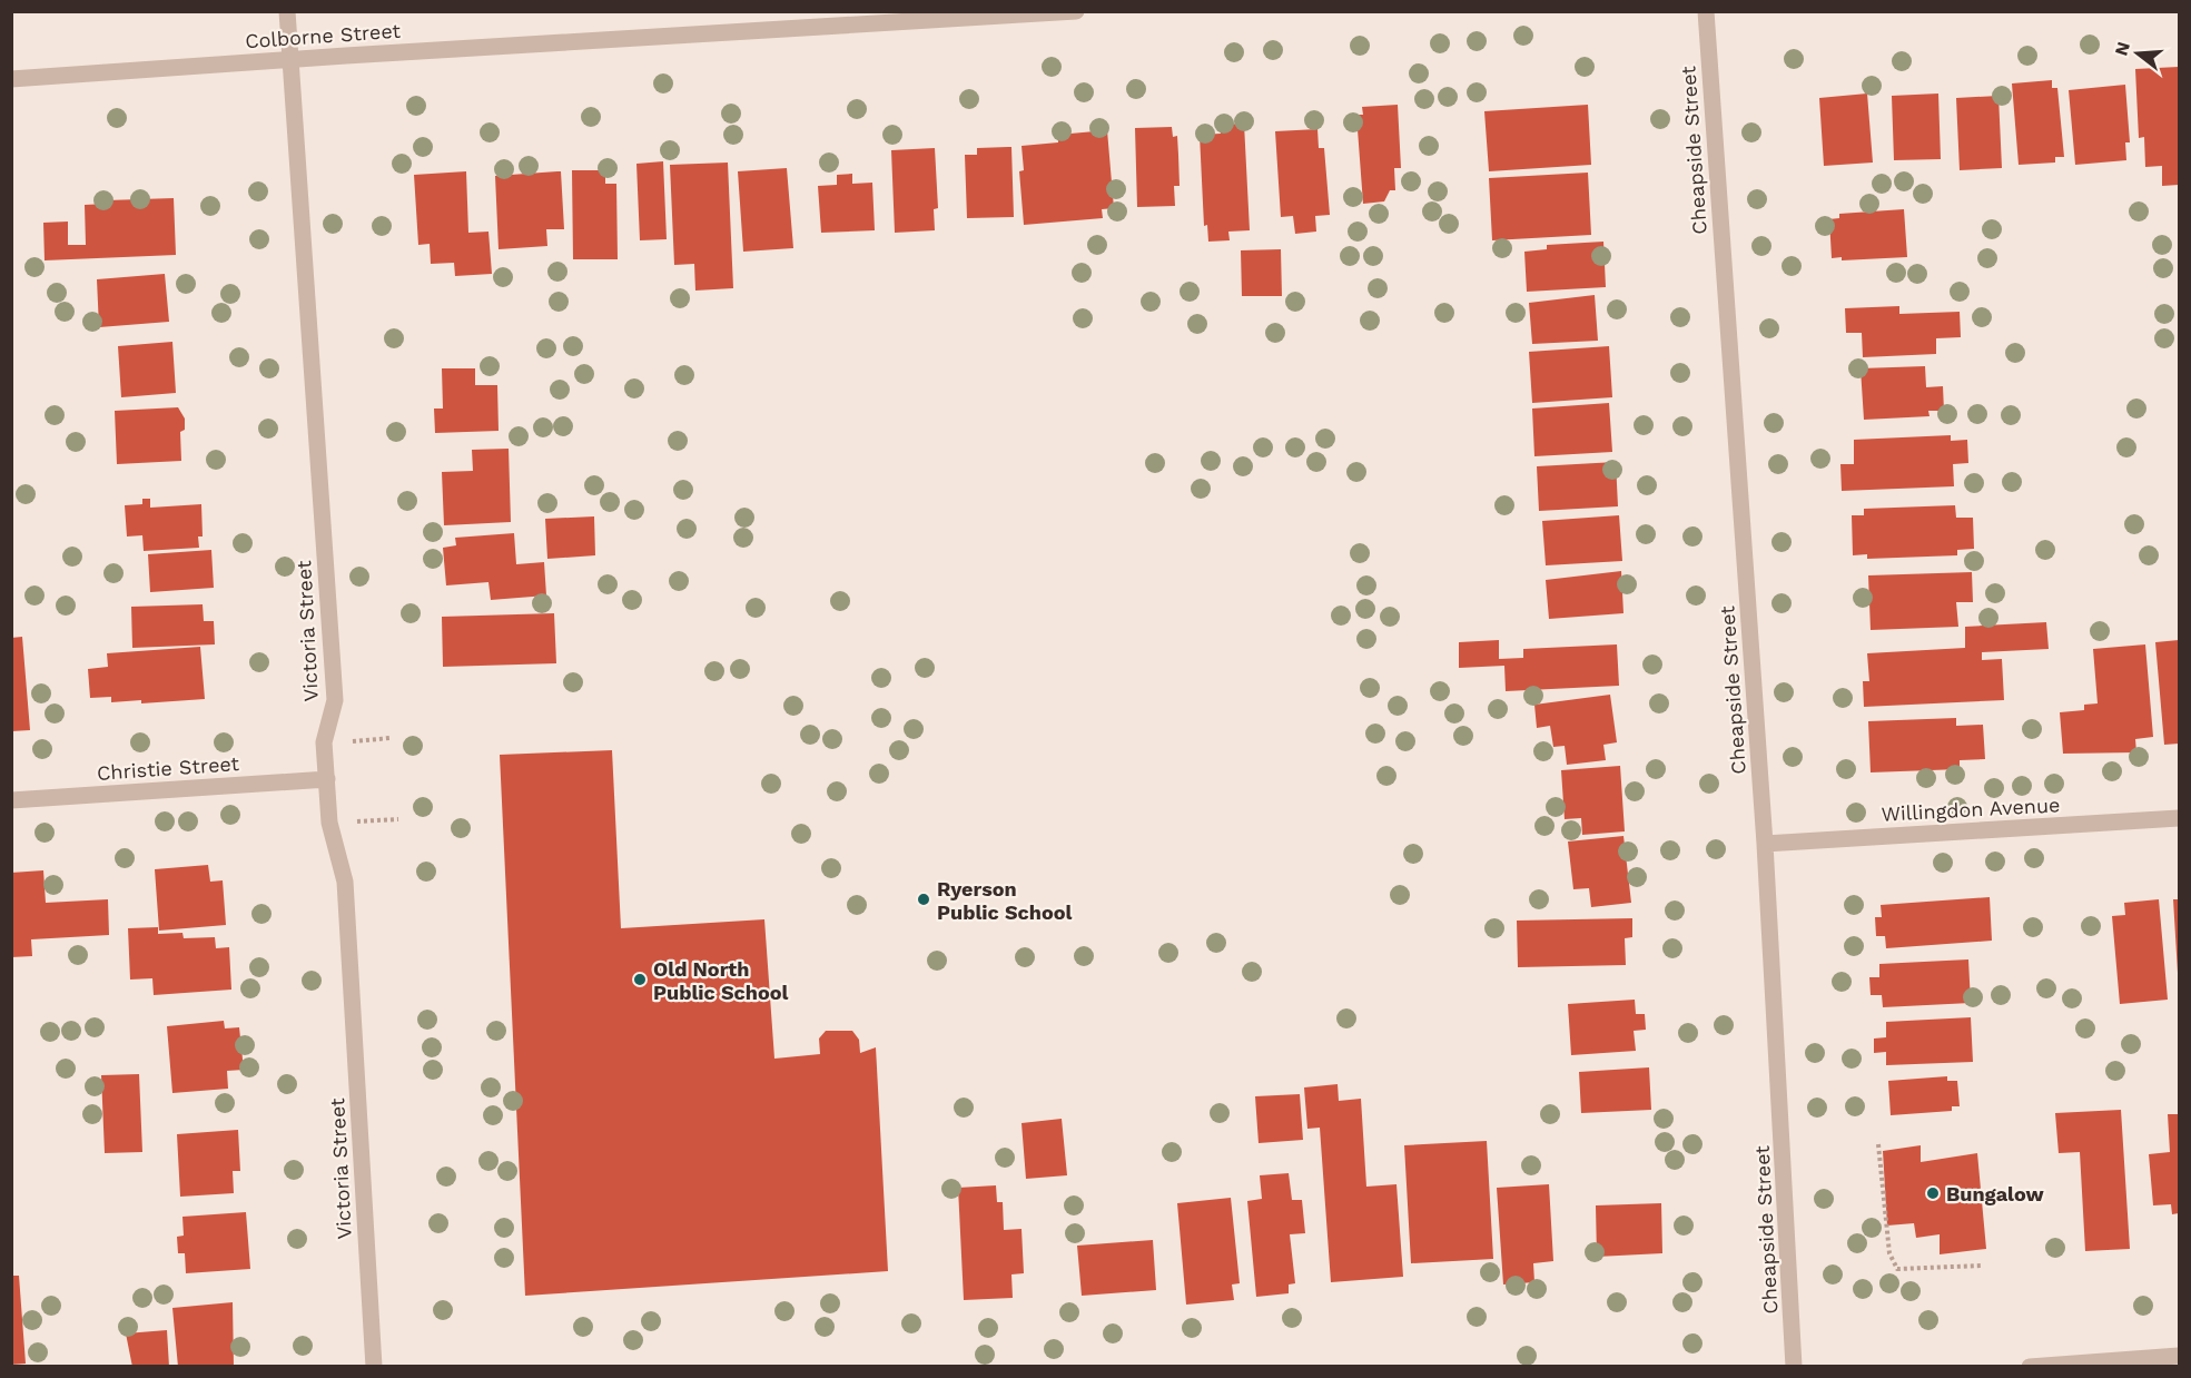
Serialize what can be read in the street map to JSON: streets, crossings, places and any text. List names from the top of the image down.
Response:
{
  "streets": {
    "street": [
      "Colborne Street",
      "Cheapside Street",
      "Victoria Street",
      "Christie Street",
      "Willingdon Avenue"
    ]
  },
  "crossings": [
    ["Colborne Street", "Victoria Street"],
    ["Cheapside Street", "Willingdon Avenue"],
    ["Victoria Street", "Christie Street"]
  ],
  "places": ["Ryerson Public School", "Old North Public School", "Bungalow"],
  "north": "left"
}
